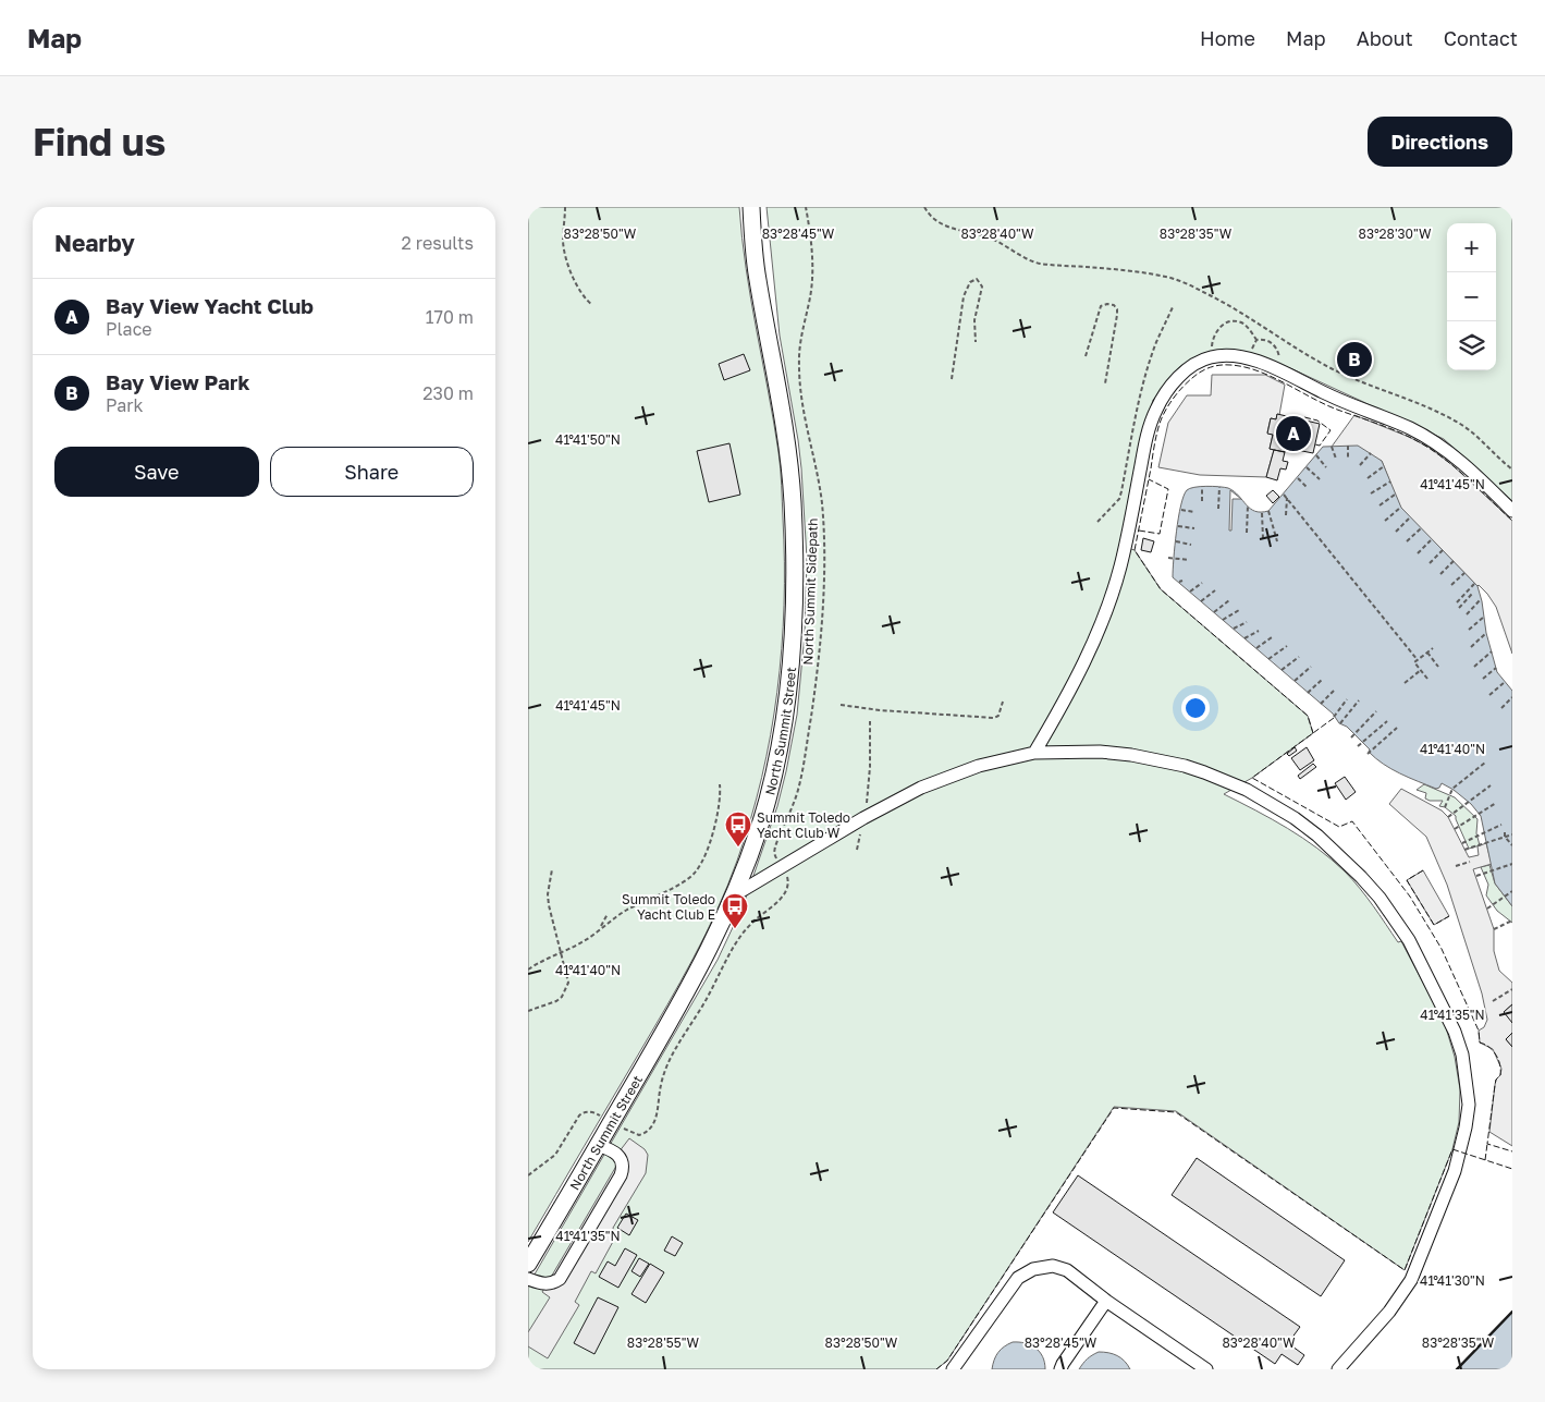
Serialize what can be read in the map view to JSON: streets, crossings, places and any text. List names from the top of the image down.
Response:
{
  "streets": {
    "main road": ["North Summit Street"],
    "path": ["North Summit Sidepath"]
  },
  "crossings": [
    ["North Summit Sidepath", "North Summit Street"]
  ],
  "places": {
    "bus stop": ["Summit Toledo Yacht Club W", "Summit Toledo Yacht Club E"]
  },
  "page": {
    "header": "Map",
    "nav": [
      "Home",
      "Map",
      "About",
      "Contact"
    ],
    "buttons": [
      "Directions",
      ["Save", "Share"]
    ],
    "title": "Find us",
    "heading": ["Nearby", "2 results"],
    "map_buttons": ["+", "−"],
    "list": [
      {
        "mark": "A",
        "name": "Bay View Yacht Club",
        "note": "Place",
        "value": "170 m"
      },
      {
        "mark": "B",
        "name": "Bay View Park",
        "note": "Park",
        "value": "230 m"
      }
    ],
    "pins": ["B", "A"]
  },
  "coordinates": [
    "83°28'50\"W",
    "83°28'45\"W",
    "83°28'40\"W",
    "83°28'35\"W",
    "83°28'30\"W",
    "41°41'50\"N",
    "41°41'45\"N",
    "41°41'40\"N",
    "41°41'35\"N",
    "41°41'30\"N",
    "83°28'55\"W"
  ]
}
